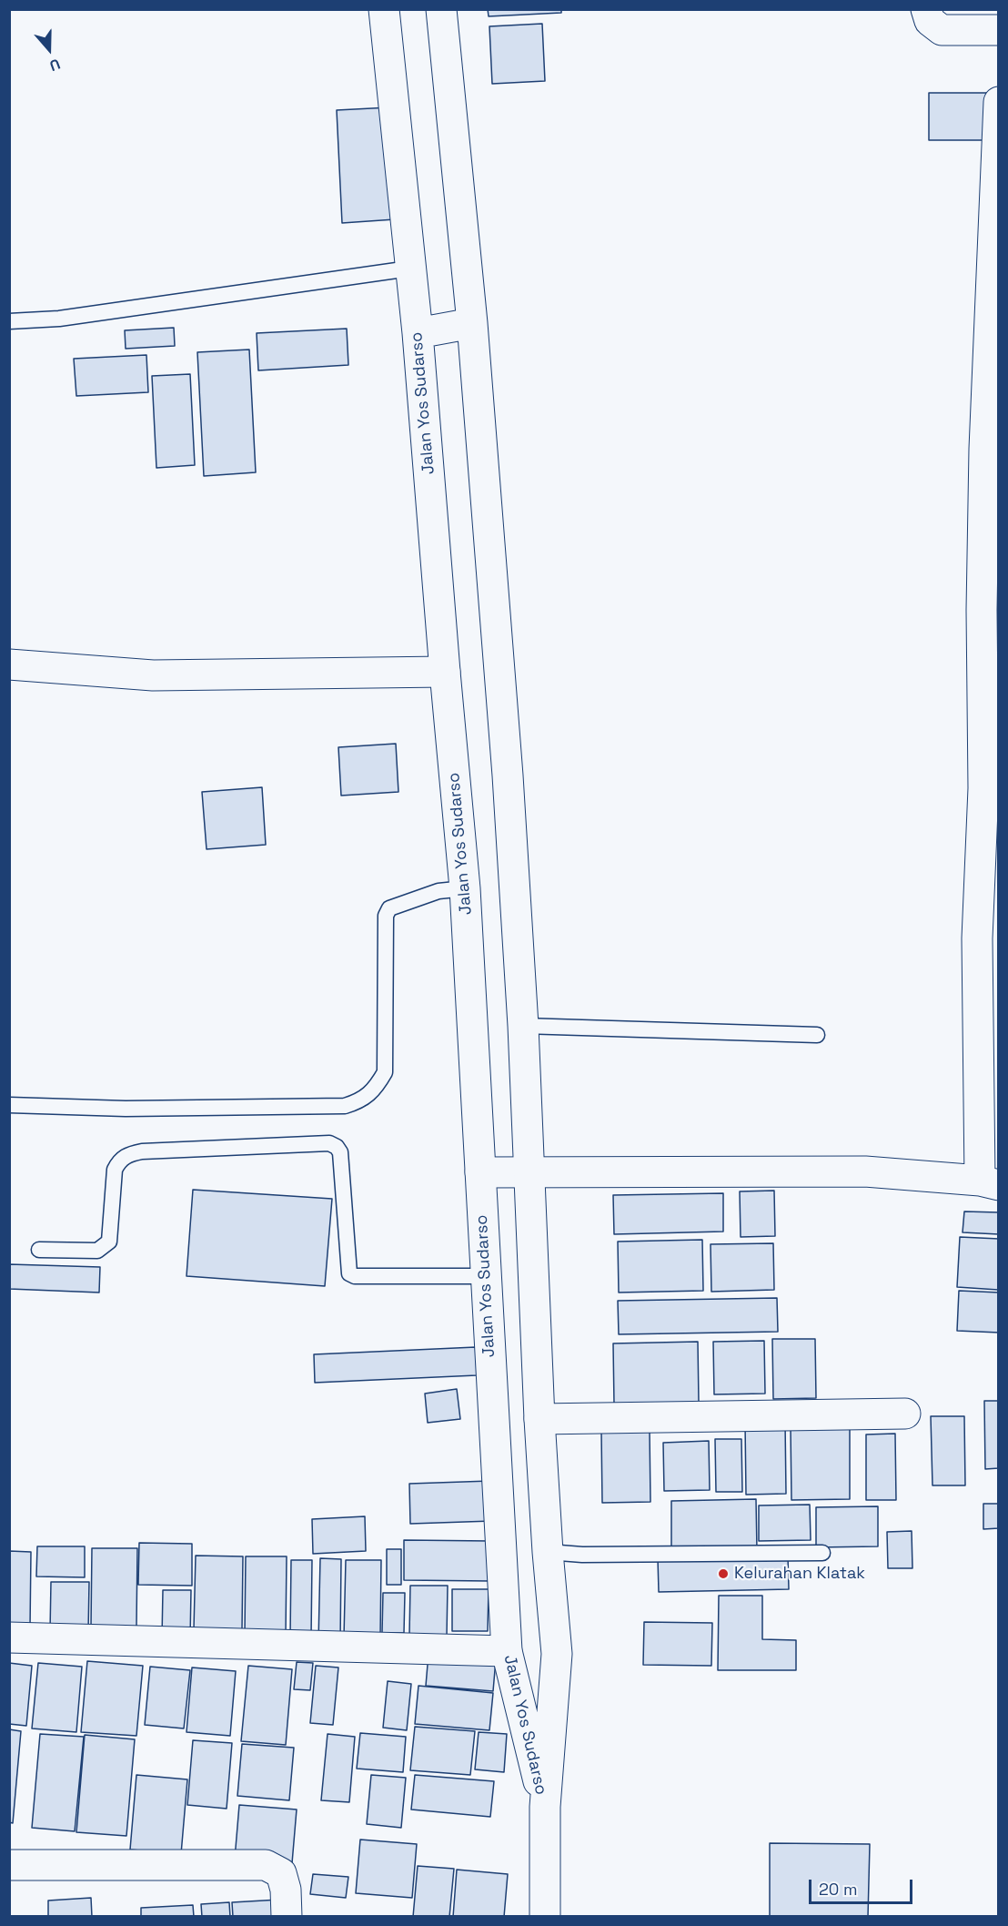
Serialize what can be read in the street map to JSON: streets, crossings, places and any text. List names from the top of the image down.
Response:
{
  "streets": {
    "main road": ["Jalan Yos Sudarso"]
  },
  "places": ["Kelurahan Klatak"],
  "scale_bar": "20 m",
  "north": "bottom"
}
